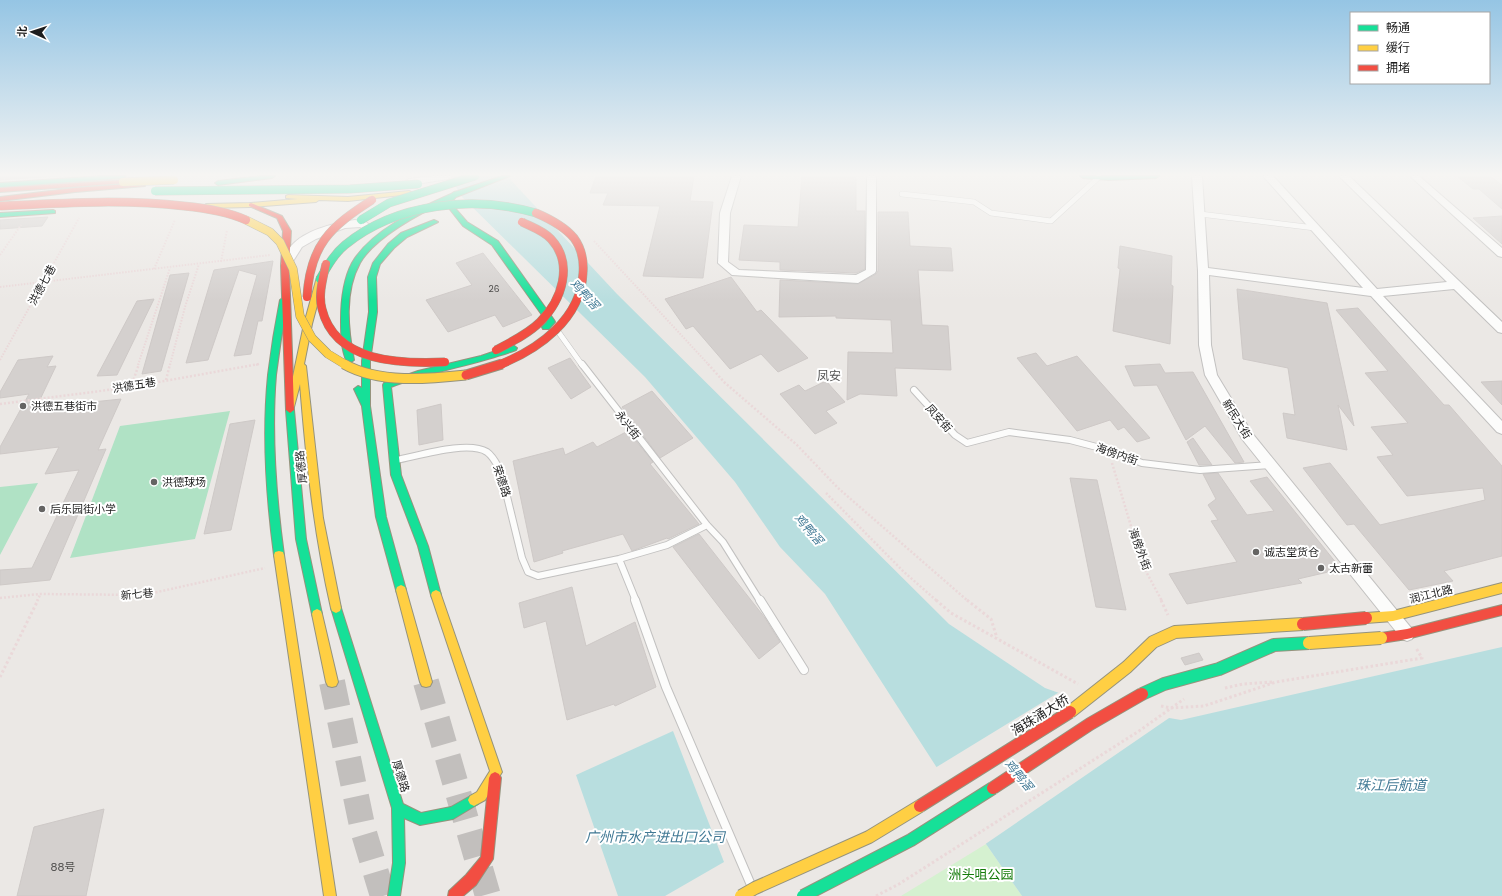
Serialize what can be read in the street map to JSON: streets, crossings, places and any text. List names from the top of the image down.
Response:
{
  "streets": {
    "main road": ["厚德路", "润江北路", "海珠涌大桥"],
    "street": ["新民大街"],
    "lane": [
      "凤安街",
      "永兴街",
      "海傍内街",
      "荣德路"
    ],
    "path": [
      "洪德七巷",
      "洪德五巷",
      "海傍外街",
      "新七巷"
    ]
  },
  "crossings": [
    ["凤安街", "海傍内街"],
    ["新民大街", "海傍内街"],
    ["新民大街", "润江北路"],
    ["海傍内街", "海傍外街"],
    ["润江北路", "海珠涌大桥"]
  ],
  "districts": ["凤安"],
  "water": ["鸡鸭滘", "珠江后航道", "广州市水产进出口公司"],
  "parks": ["洲头咀公园"],
  "places": [
    "洪德五巷街市",
    "洪德球场",
    "后乐园街小学",
    "诚志堂货仓",
    "太古新蕾"
  ],
  "house_numbers": ["26", "88号"],
  "legend": ["畅通", "缓行", "拥堵"],
  "north": "left"
}
